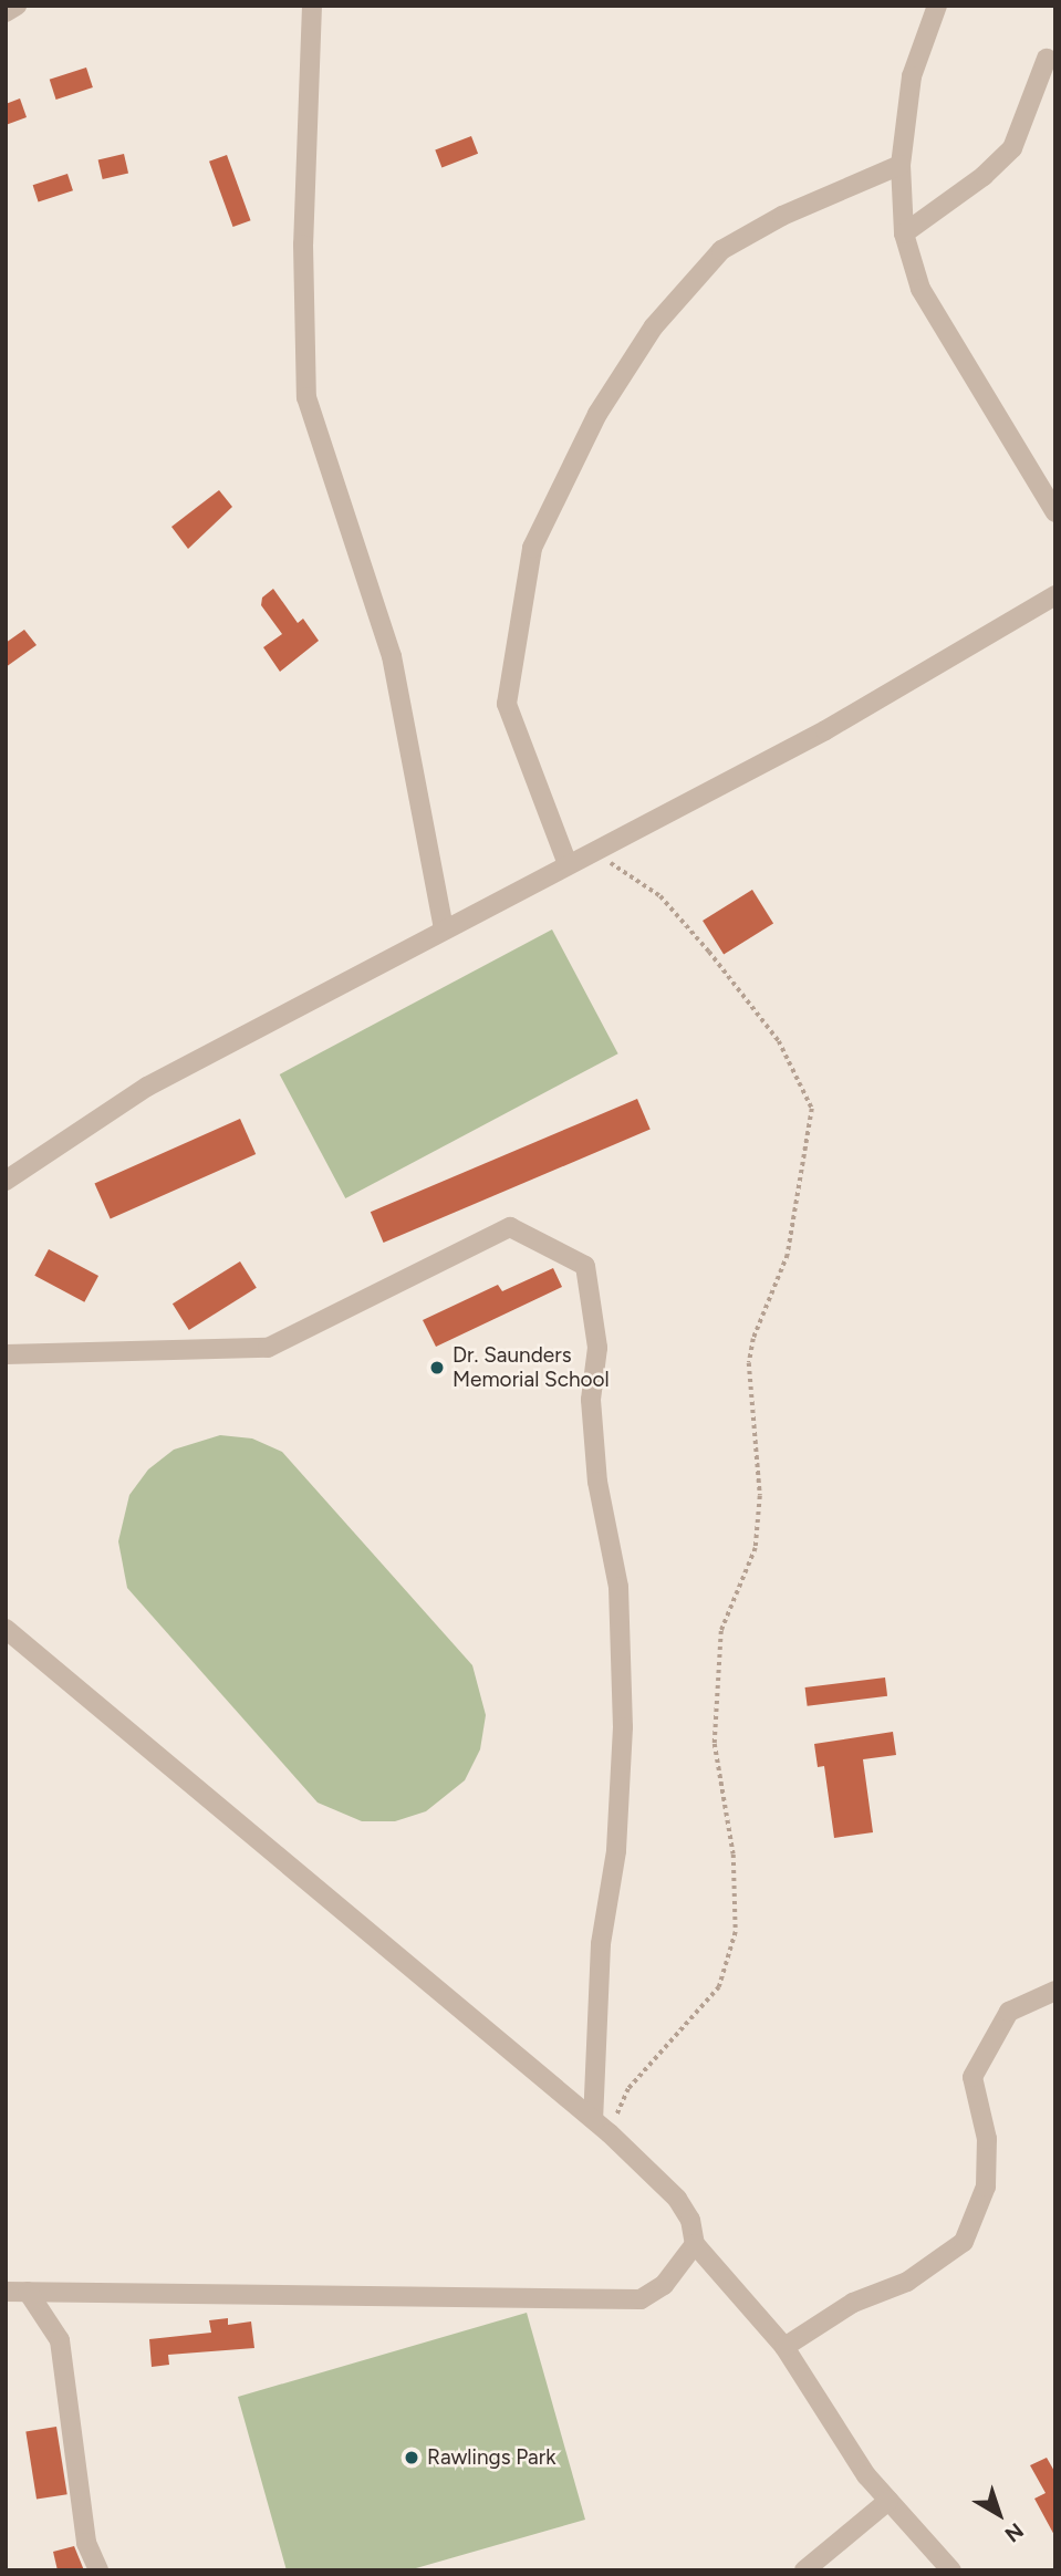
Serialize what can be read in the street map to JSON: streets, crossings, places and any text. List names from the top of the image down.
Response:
{
  "places": ["Dr. Saunders Memorial School", "Rawlings Park"],
  "north": "bottom right"
}
